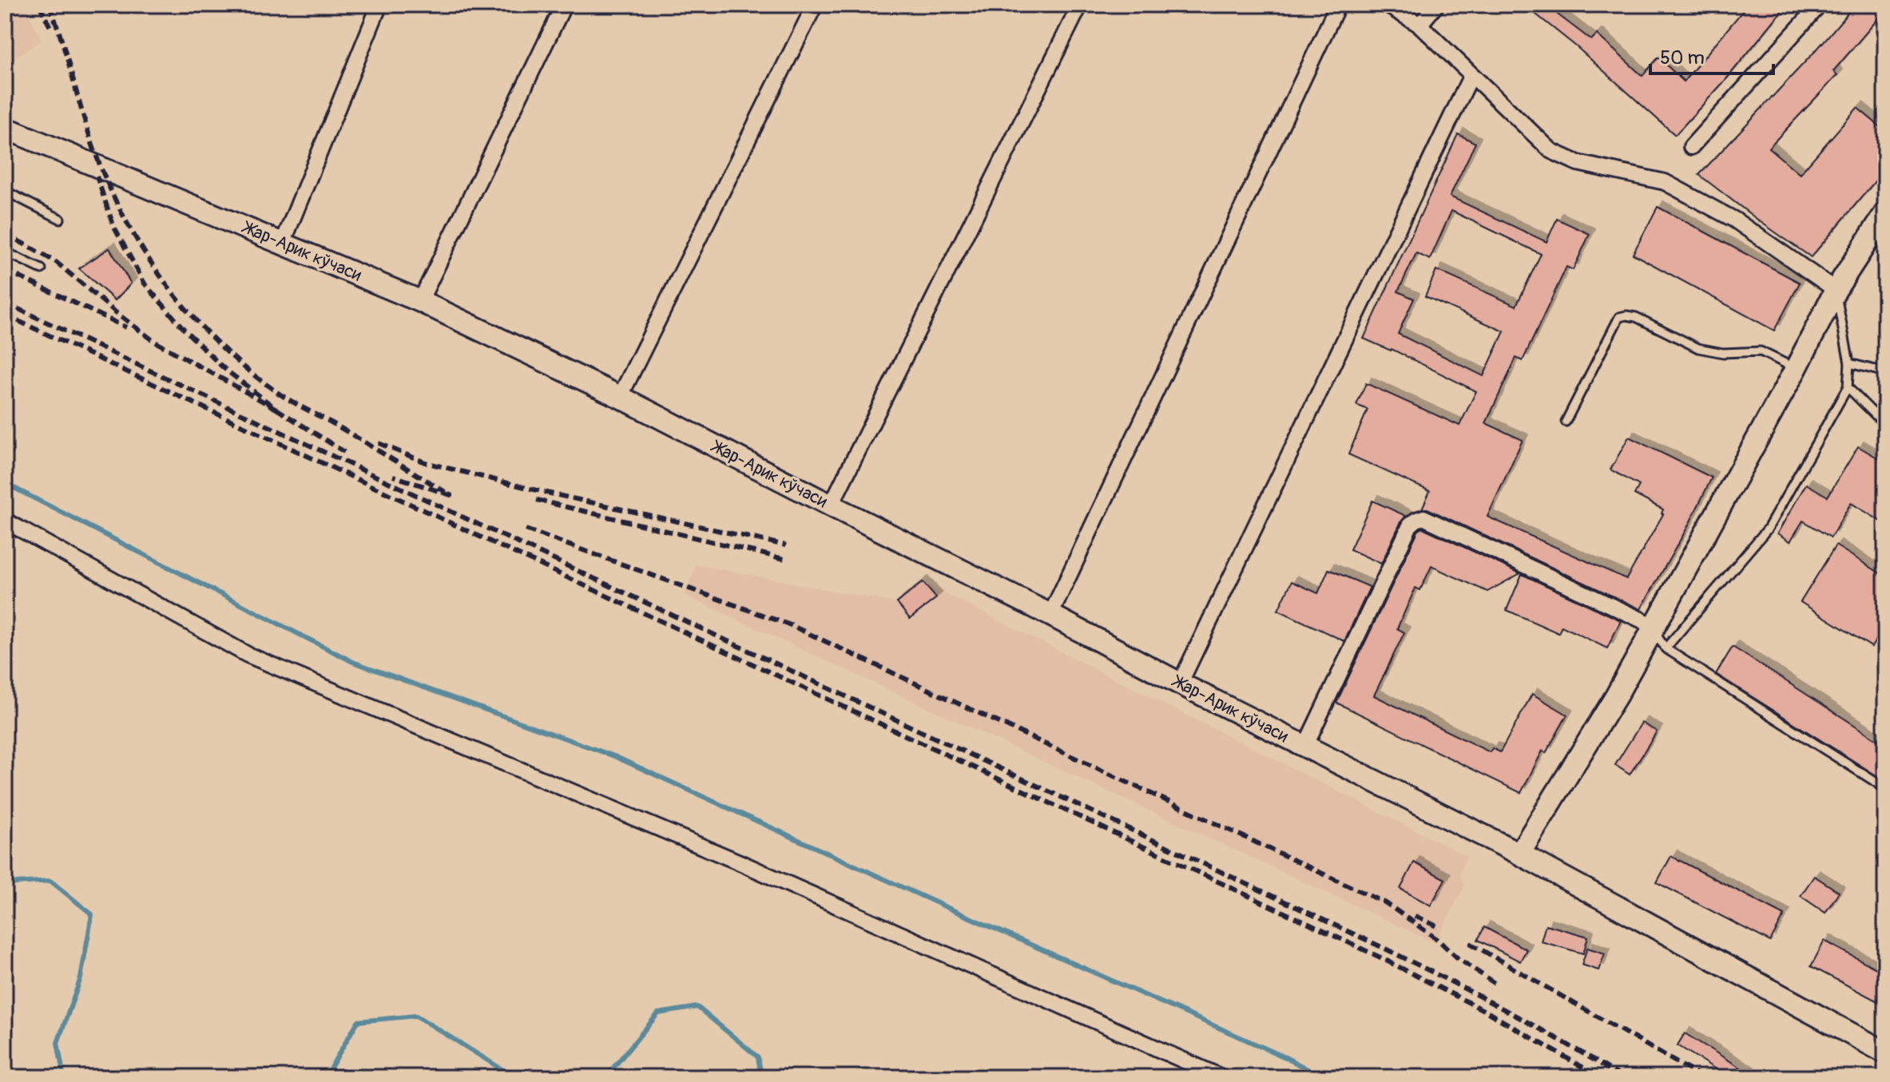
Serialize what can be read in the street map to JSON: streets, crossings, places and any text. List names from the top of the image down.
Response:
{
  "streets": {
    "main road": ["Жар-Арик кўчаси"]
  },
  "scale_bar": "50 m"
}
